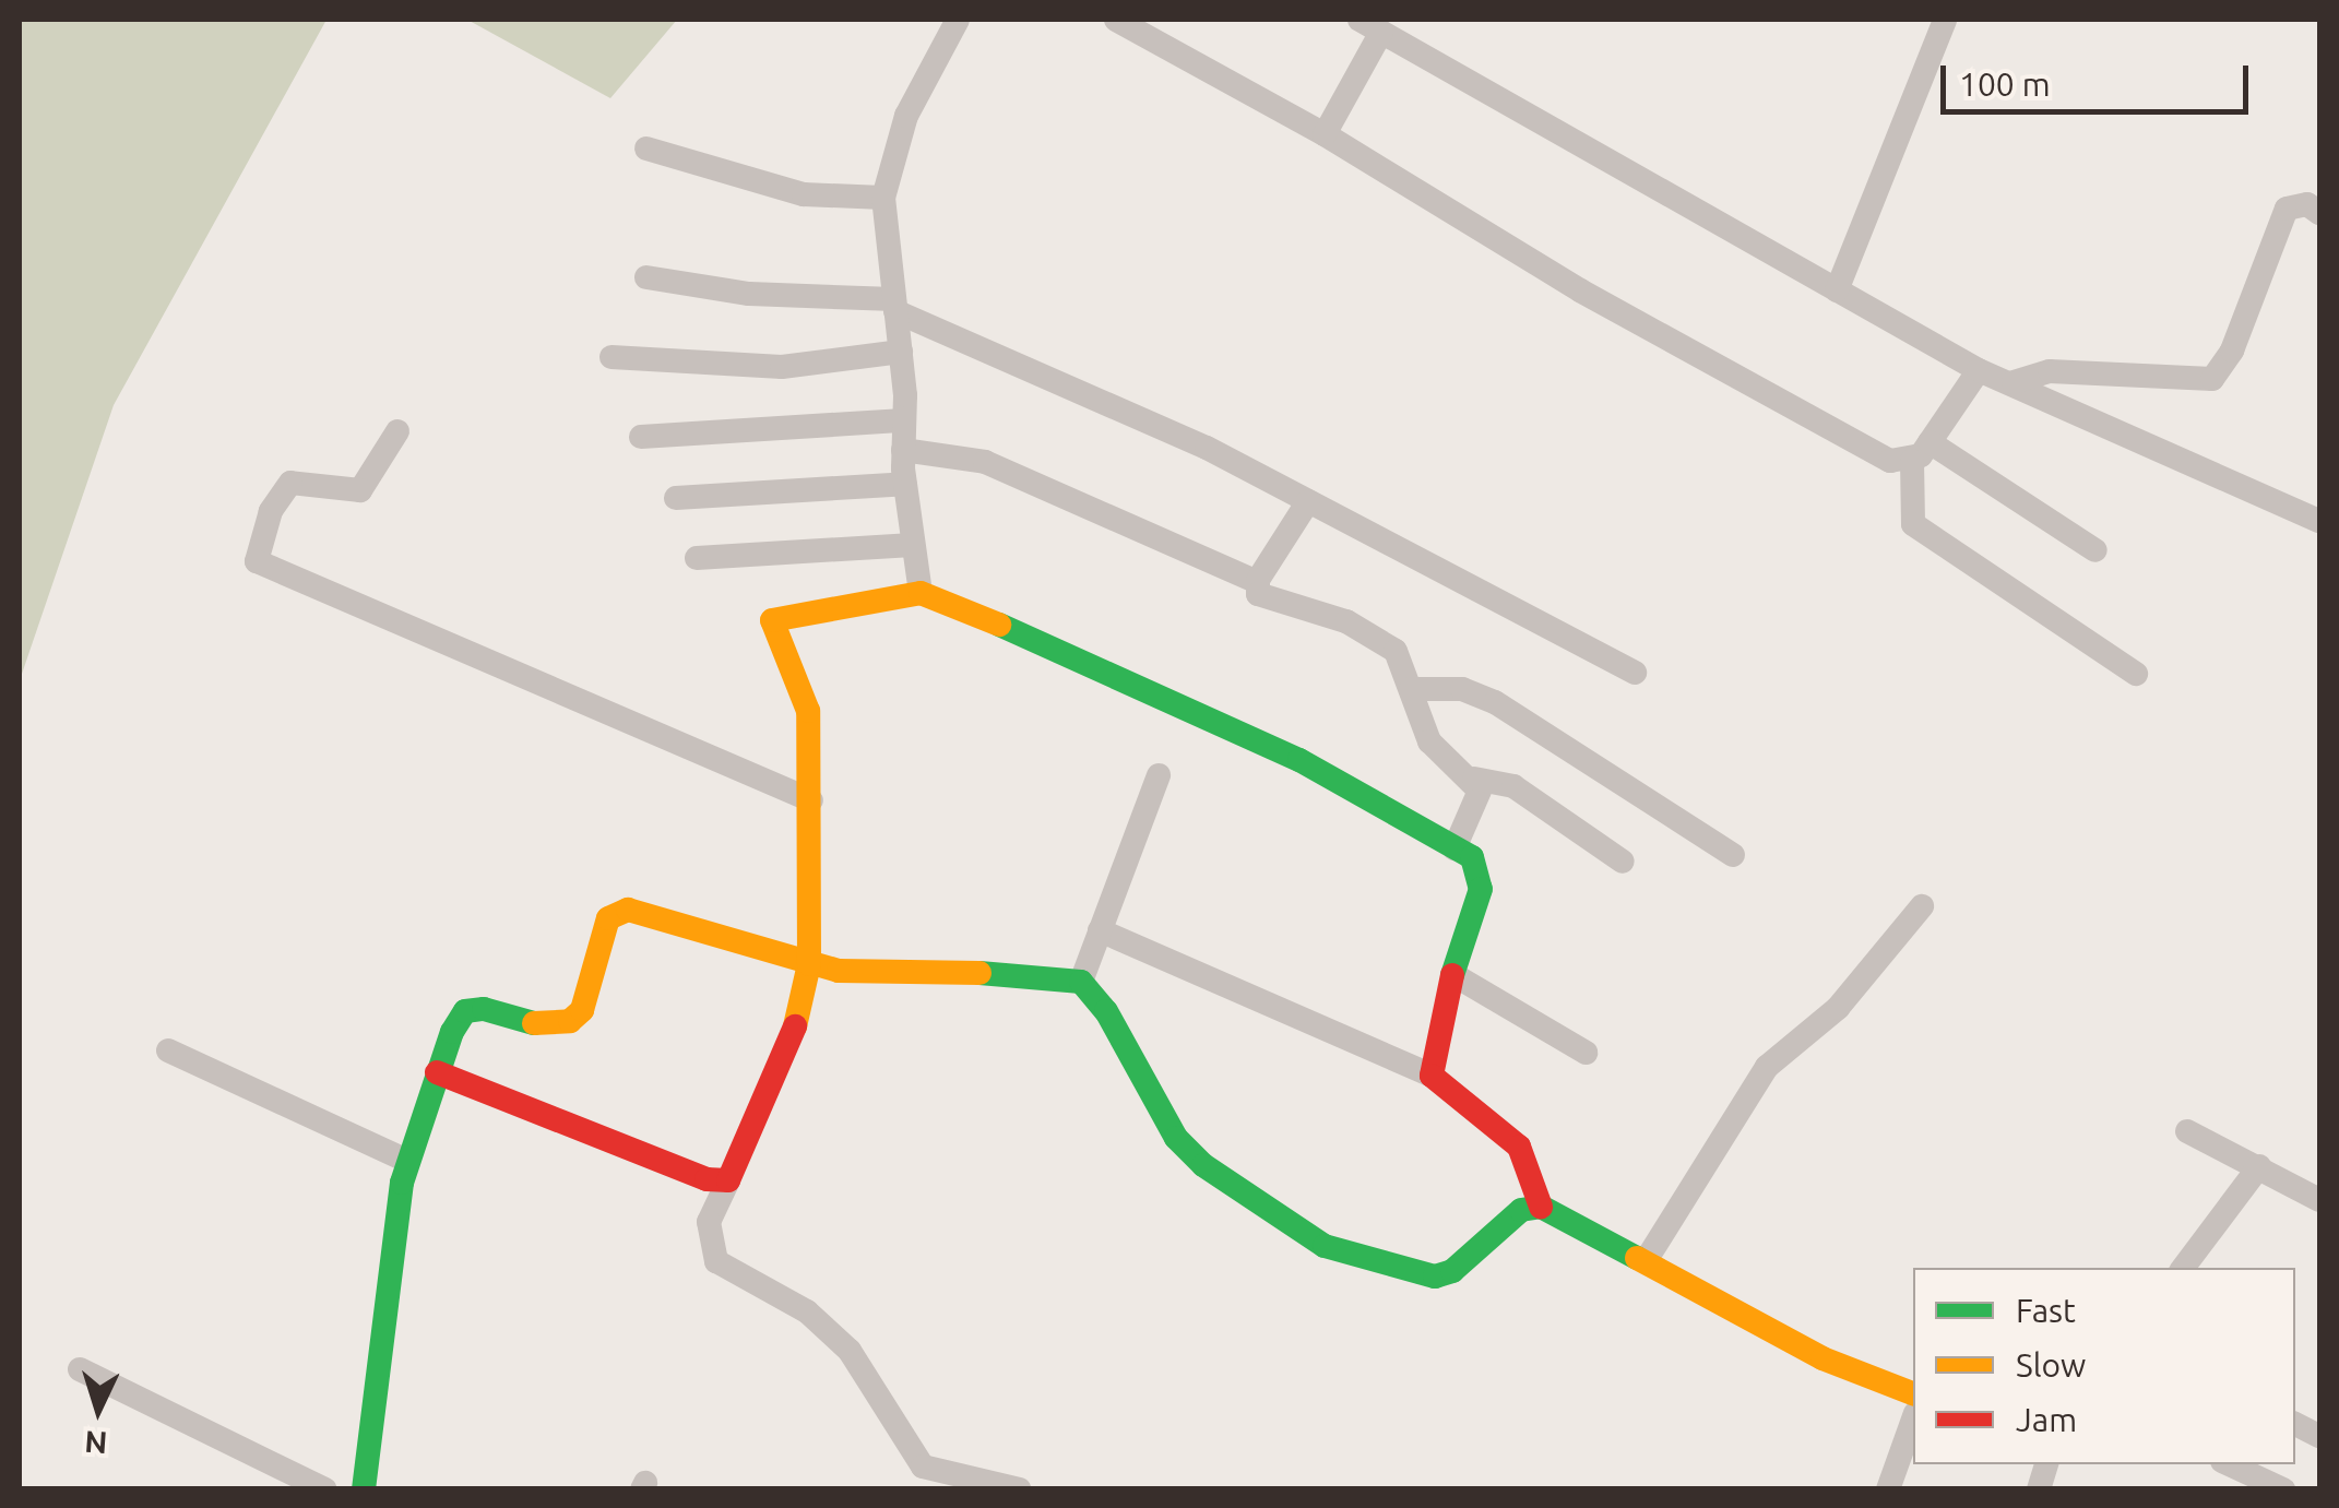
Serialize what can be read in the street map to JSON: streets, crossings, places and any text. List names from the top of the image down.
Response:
{
  "legend": ["Fast", "Slow", "Jam"],
  "scale_bar": "100 m",
  "north": "bottom"
}
